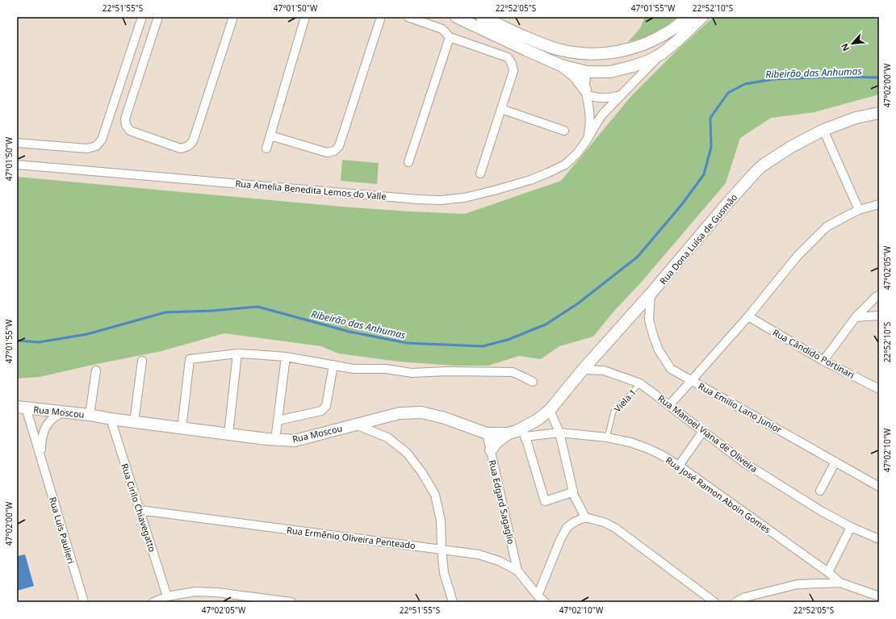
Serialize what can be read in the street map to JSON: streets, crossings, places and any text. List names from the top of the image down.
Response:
{
  "streets": {
    "street": [
      "Rua Amelia Benedita Lemos do Valle",
      "Rua Dona Luísa de Gusmão",
      "Rua Cândido Portinari",
      "Rua Emilio Lano Junior",
      "Rua Moscou",
      "Rua Manoel Viana de Oliveira",
      "Rua José Ramon Aboin Gomes",
      "Rua Edgard Sagaglio",
      "Rua Cirilo Chiavegatto",
      "Rua Luis Paulieri",
      "Rua Ermênio Oliveira Penteado"
    ],
    "lane": ["Viela 1"]
  },
  "crossings": [
    ["Rua Dona Luísa de Gusmão", "Rua Emilio Lano Junior"],
    ["Rua Dona Luísa de Gusmão", "Rua Moscou"],
    ["Rua Dona Luísa de Gusmão", "Rua Manoel Viana de Oliveira"],
    ["Viela 1", "Rua Manoel Viana de Oliveira"],
    ["Viela 1", "Rua José Ramon Aboin Gomes"],
    ["Rua Moscou", "Rua Edgard Sagaglio"],
    ["Rua Moscou", "Rua Cirilo Chiavegatto"],
    ["Rua Moscou", "Rua Luis Paulieri"],
    ["Rua Edgard Sagaglio", "Rua Ermênio Oliveira Penteado"],
    ["Rua Cirilo Chiavegatto", "Rua Ermênio Oliveira Penteado"]
  ],
  "water": ["Ribeirão das Anhumas"],
  "north": "bottom left",
  "coordinates": [
    "22°51'55\"S",
    "47°01'50\"W",
    "22°52'05\"S",
    "47°01'55\"W",
    "22°52'10\"S",
    "47°02'00\"W",
    "47°02'05\"W",
    "47°02'10\"W"
  ]
}
